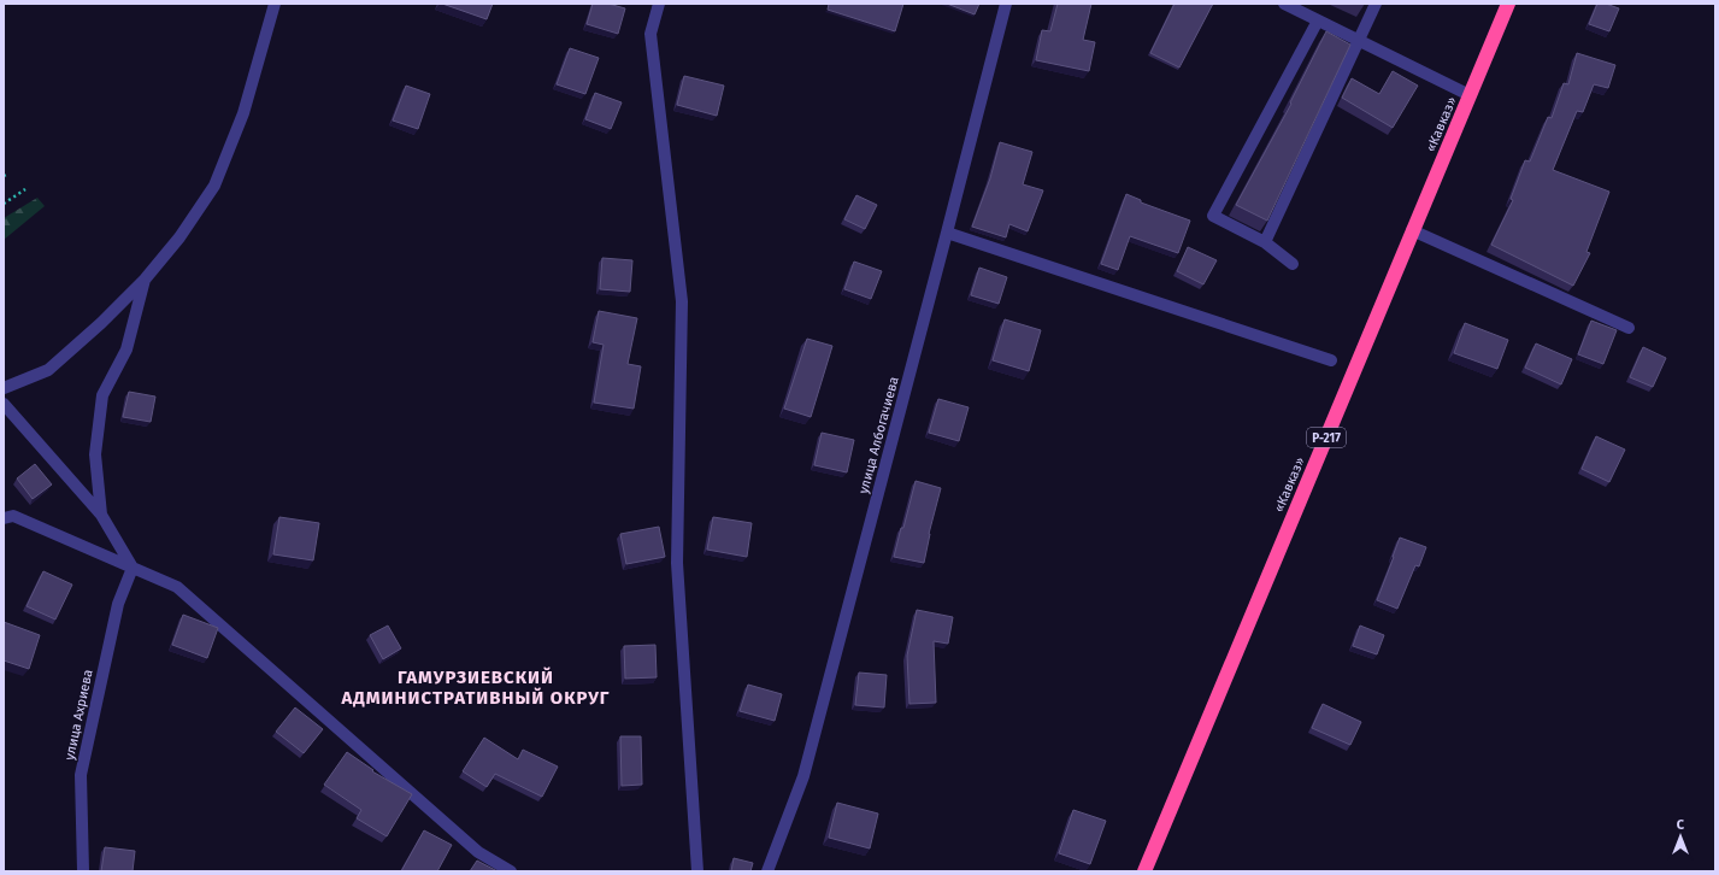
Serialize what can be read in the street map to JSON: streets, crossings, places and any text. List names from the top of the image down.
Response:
{
  "streets": {
    "highway": ["«Кавказ»", "Р-217"],
    "street": ["улица Албогачиева", "улица Ахриева"]
  },
  "districts": ["ГАМУРЗИЕВСКИЙ АДМИНИСТРАТИВНЫЙ ОКРУГ"],
  "north": "top"
}
